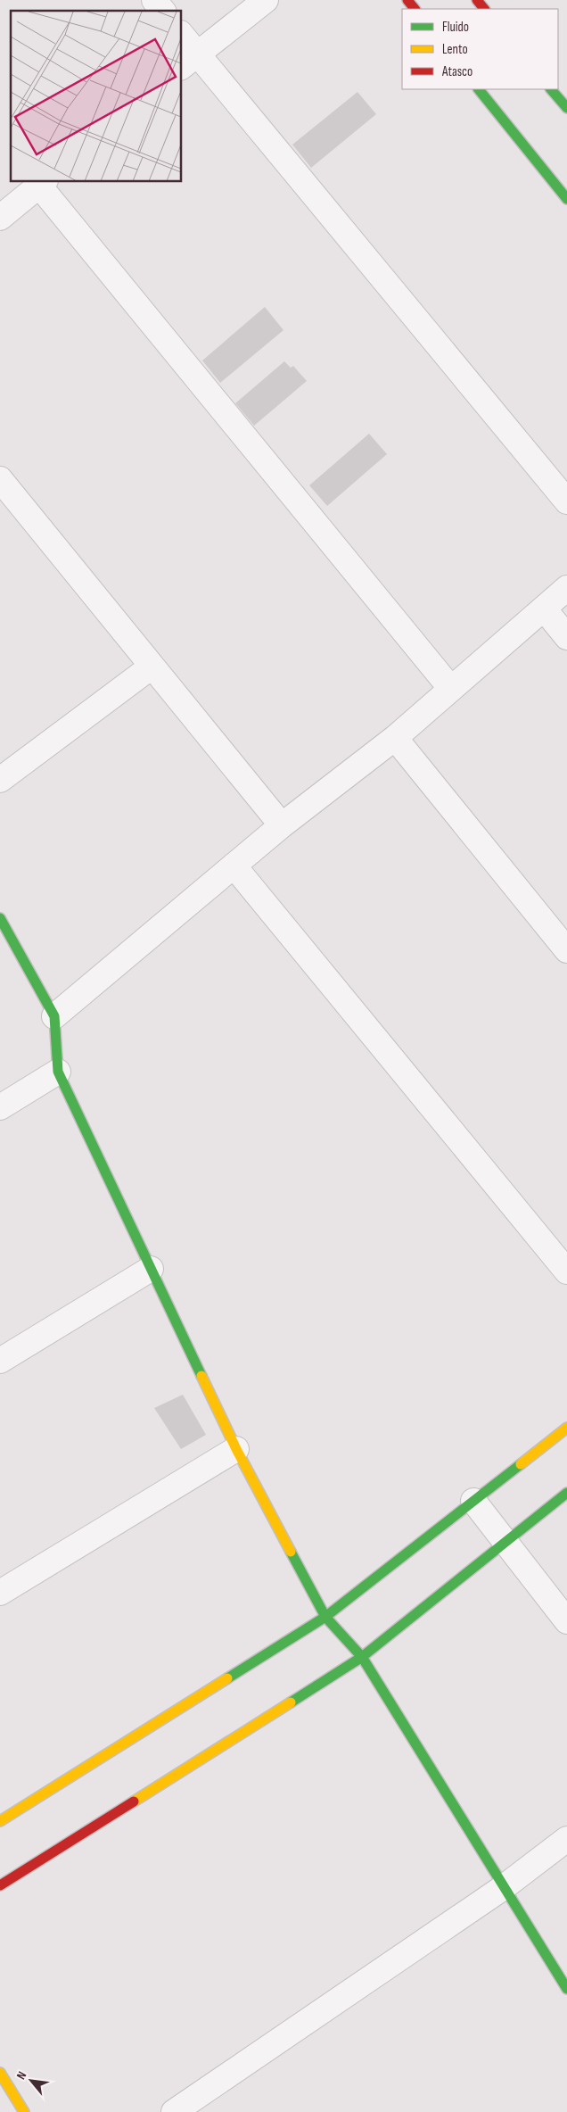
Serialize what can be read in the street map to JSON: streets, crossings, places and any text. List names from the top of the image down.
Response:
{
  "legend": ["Fluido", "Lento", "Atasco"],
  "north": "top left"
}
